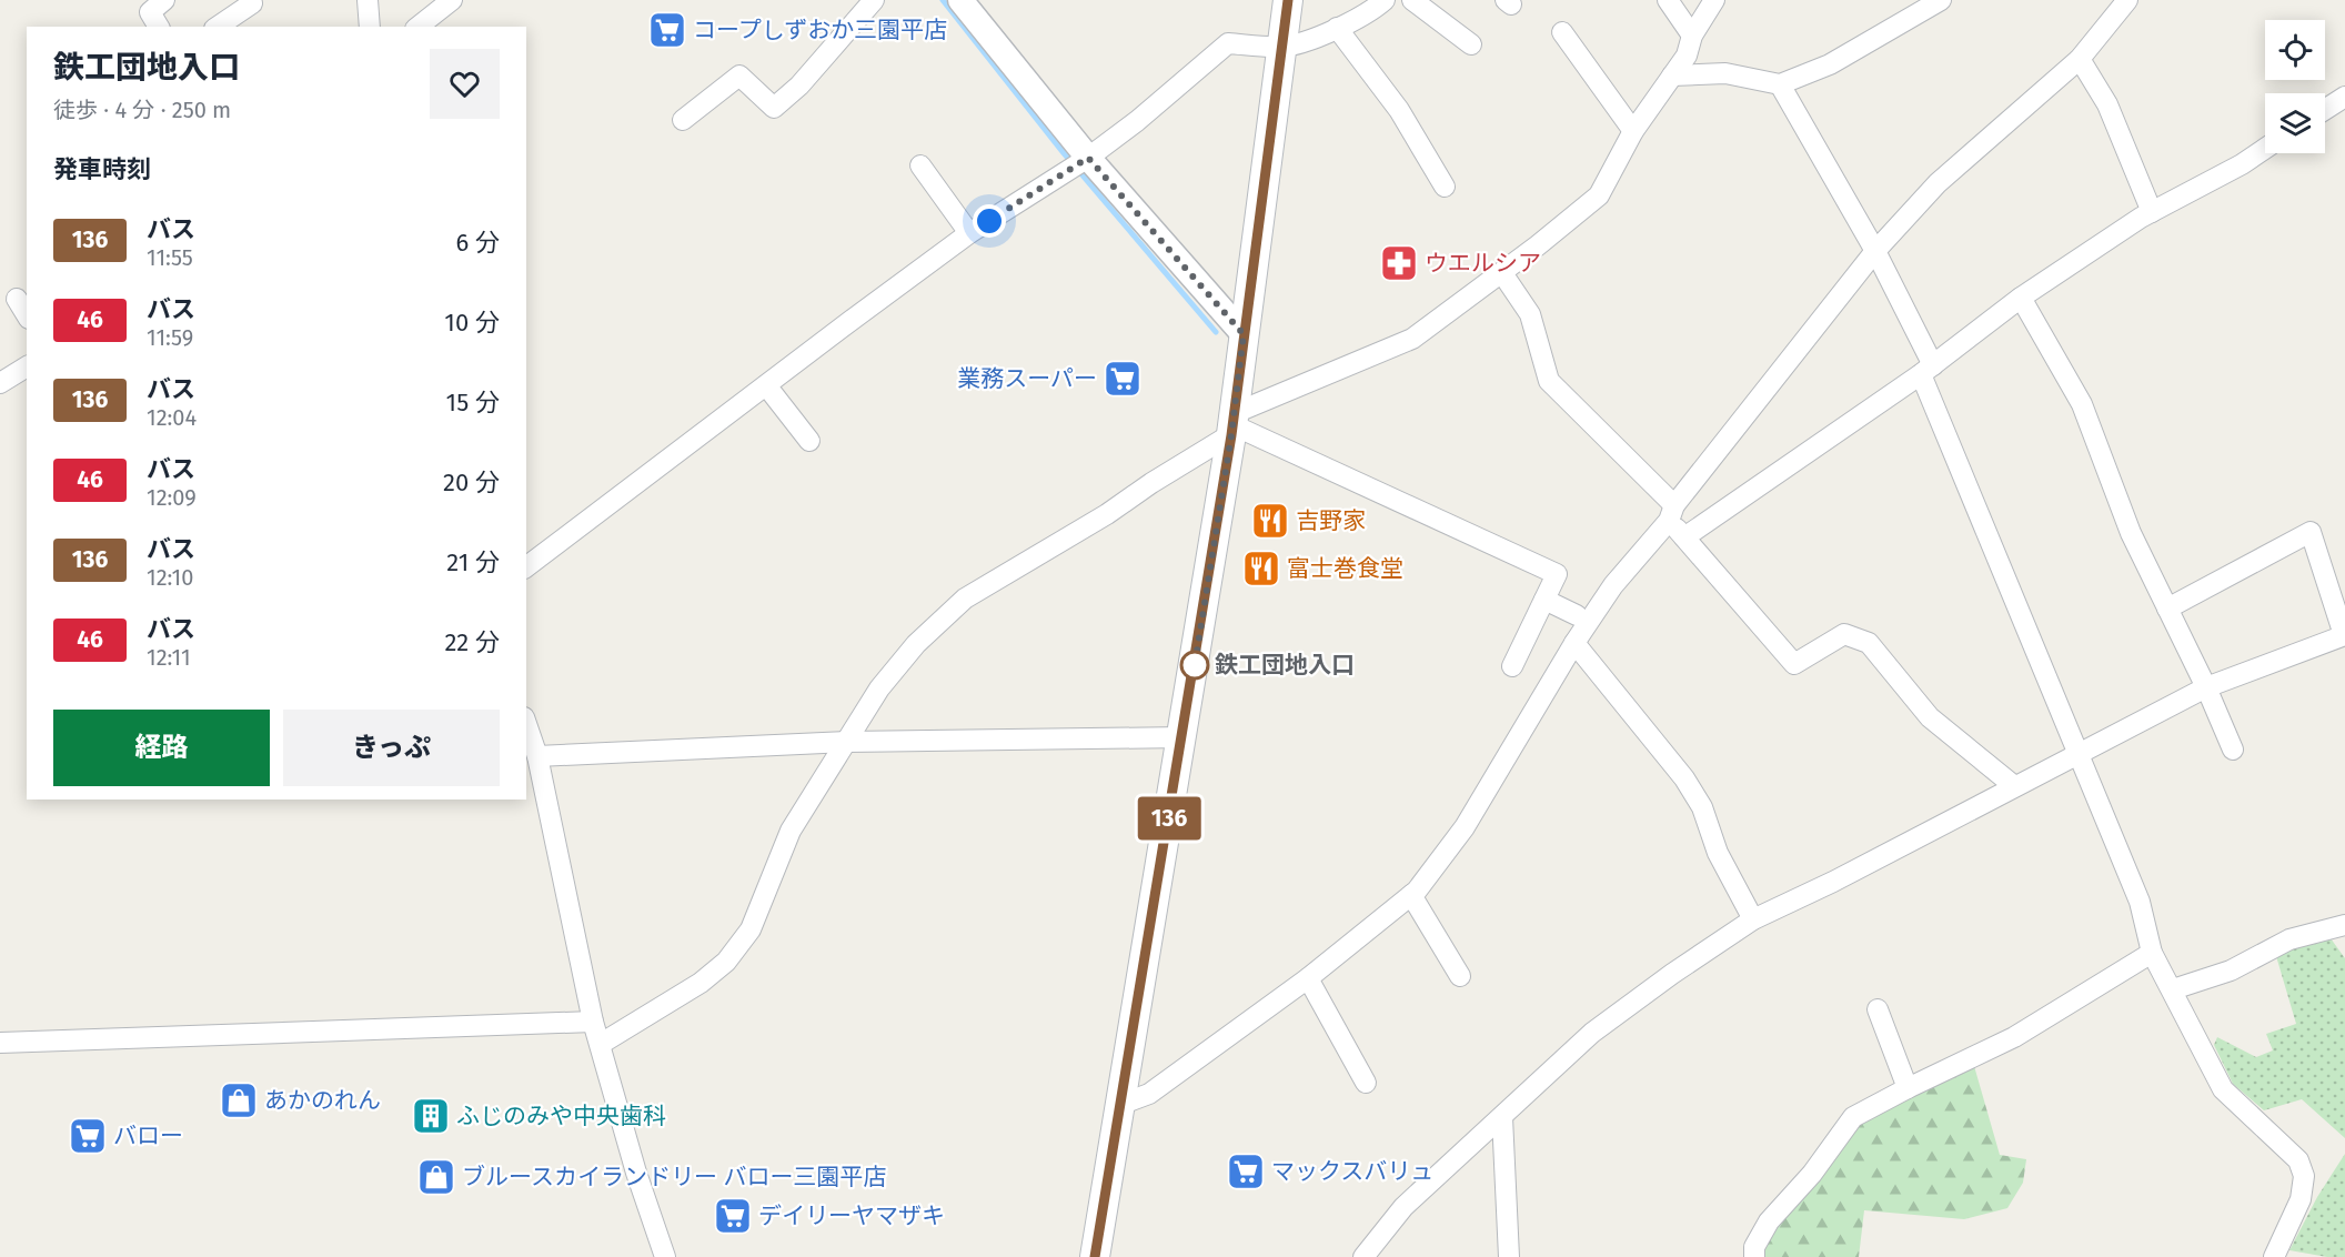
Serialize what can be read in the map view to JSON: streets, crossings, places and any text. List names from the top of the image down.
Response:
{
  "places": {
    "supermarket": [
      "コープしずおか三園平店",
      "業務スーパー",
      "バロー",
      "マックスバリュ",
      "デイリーヤマザキ"
    ],
    "pharmacy": ["ウエルシア"],
    "restaurant": ["吉野家", "富士巻食堂"],
    "other": ["鉄工団地入口"],
    "shop": ["あかのれん", "ブルースカイランドリー バロー三園平店"],
    "building": ["ふじのみや中央歯科"]
  },
  "lines": ["bus line 136"],
  "page": {
    "on_map": "136",
    "heading": [
      ["鉄工団地入口", "徒歩 · 4 分 · 250 m"],
      "発車時刻"
    ],
    "list": [
      {
        "mark": "136",
        "name": "バス",
        "note": "11:55",
        "value": "6 分"
      },
      {
        "mark": "46",
        "name": "バス",
        "note": "11:59",
        "value": "10 分"
      },
      {
        "mark": "136",
        "name": "バス",
        "note": "12:04",
        "value": "15 分"
      },
      {
        "mark": "46",
        "name": "バス",
        "note": "12:09",
        "value": "20 分"
      },
      {
        "mark": "136",
        "name": "バス",
        "note": "12:10",
        "value": "21 分"
      },
      {
        "mark": "46",
        "name": "バス",
        "note": "12:11",
        "value": "22 分"
      }
    ],
    "buttons": ["経路", "きっぷ"]
  }
}
